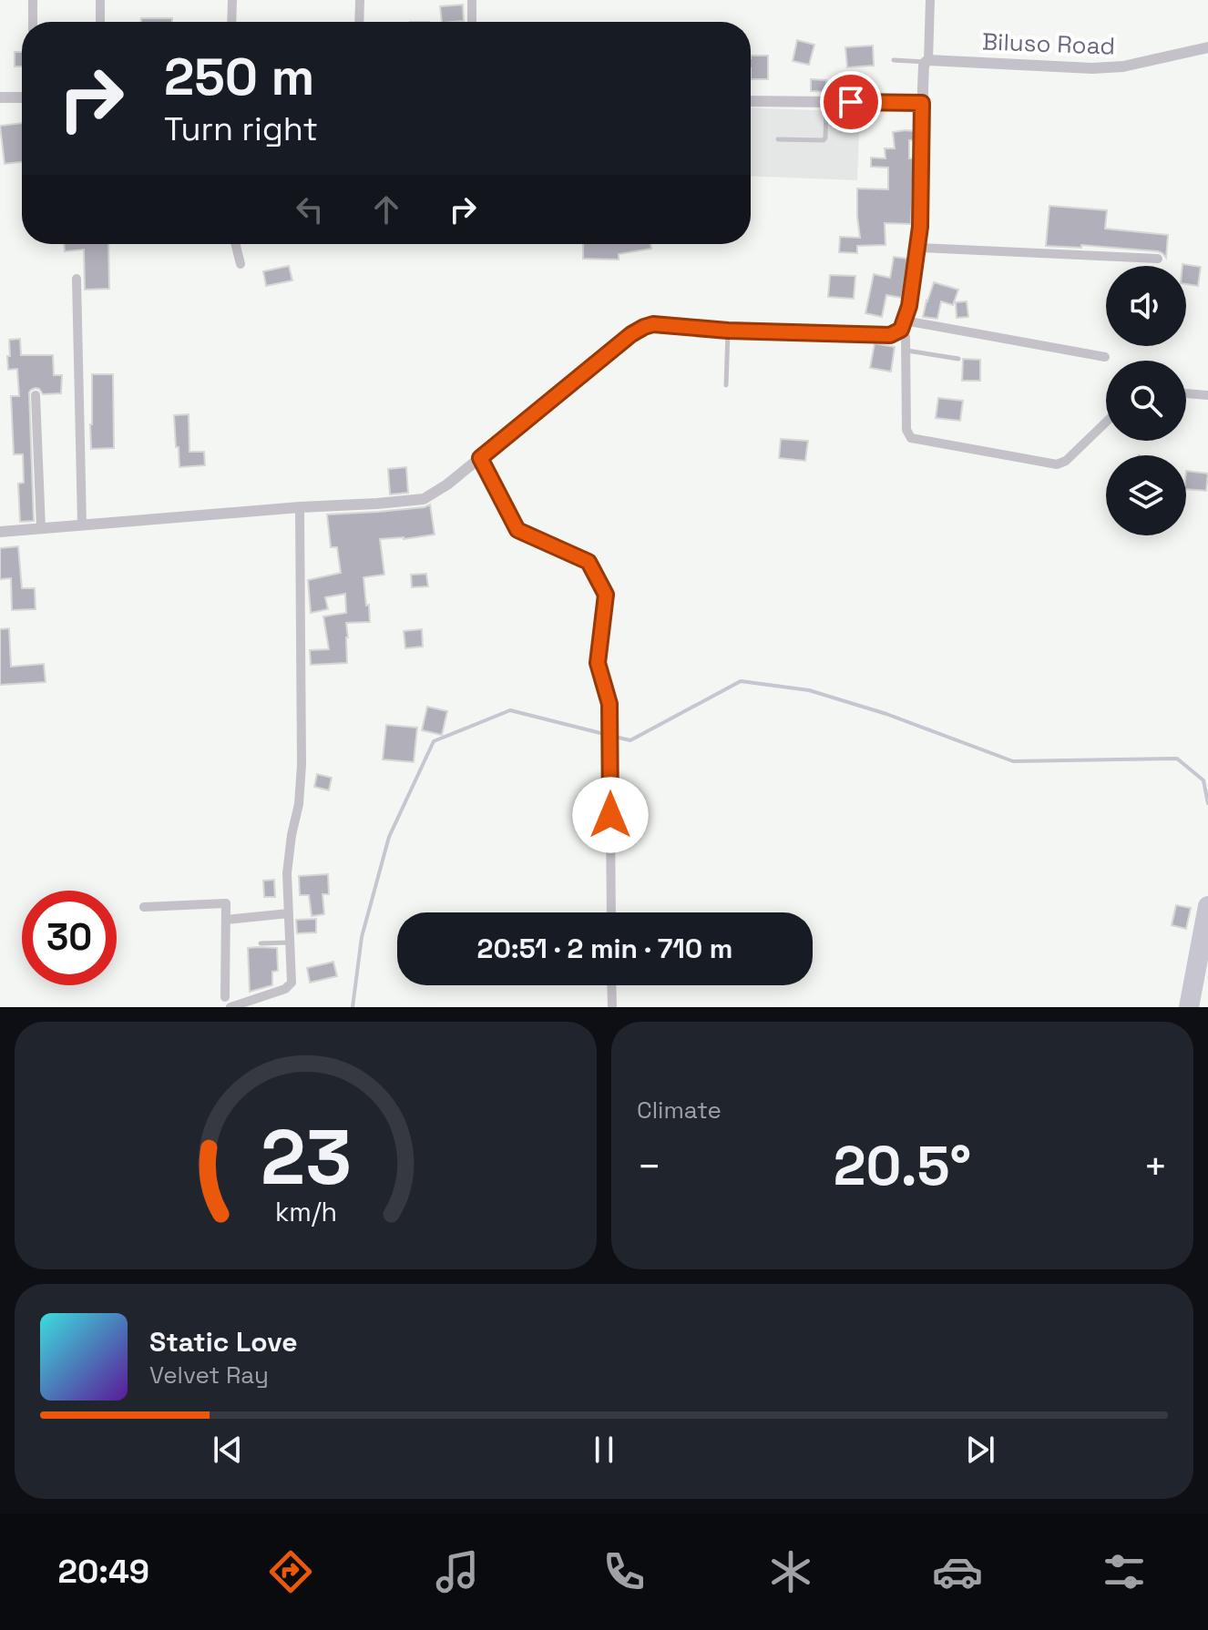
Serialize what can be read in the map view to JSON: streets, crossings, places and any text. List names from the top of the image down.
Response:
{
  "streets": {
    "street": ["Biluso Road"]
  },
  "page": {
    "turn": ["250 m", "Turn right"],
    "limit": "30",
    "trip": "20:51 · 2 min · 710 m",
    "tile": "Climate",
    "heat": ["−", "20.5°", "+"],
    "song": ["Static Love", "Velvet Ray"],
    "tabs": "20:49",
    "gauge": ["23", "km/h"]
  }
}
